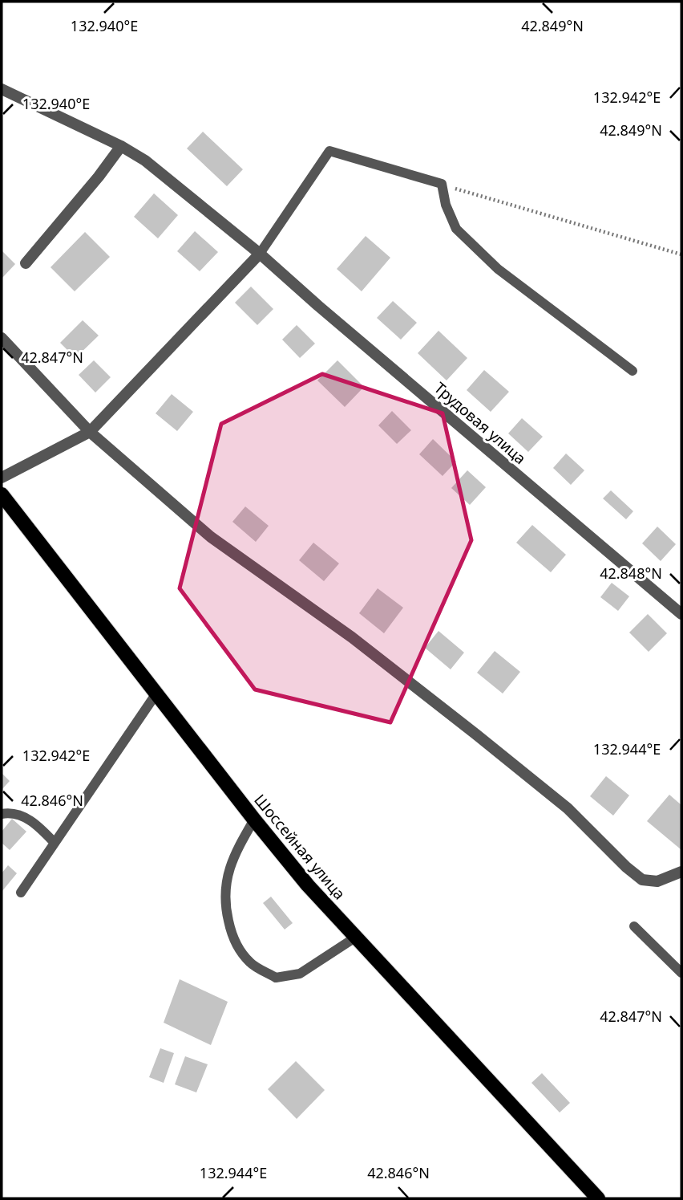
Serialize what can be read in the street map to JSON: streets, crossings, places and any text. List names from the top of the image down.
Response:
{
  "streets": {
    "main road": ["Шоссейная улица"],
    "street": ["Трудовая улица"]
  },
  "coordinates": [
    "132.940°E",
    "42.849°N",
    "132.942°E",
    "42.847°N",
    "42.848°N",
    "132.944°E",
    "42.846°N"
  ]
}
